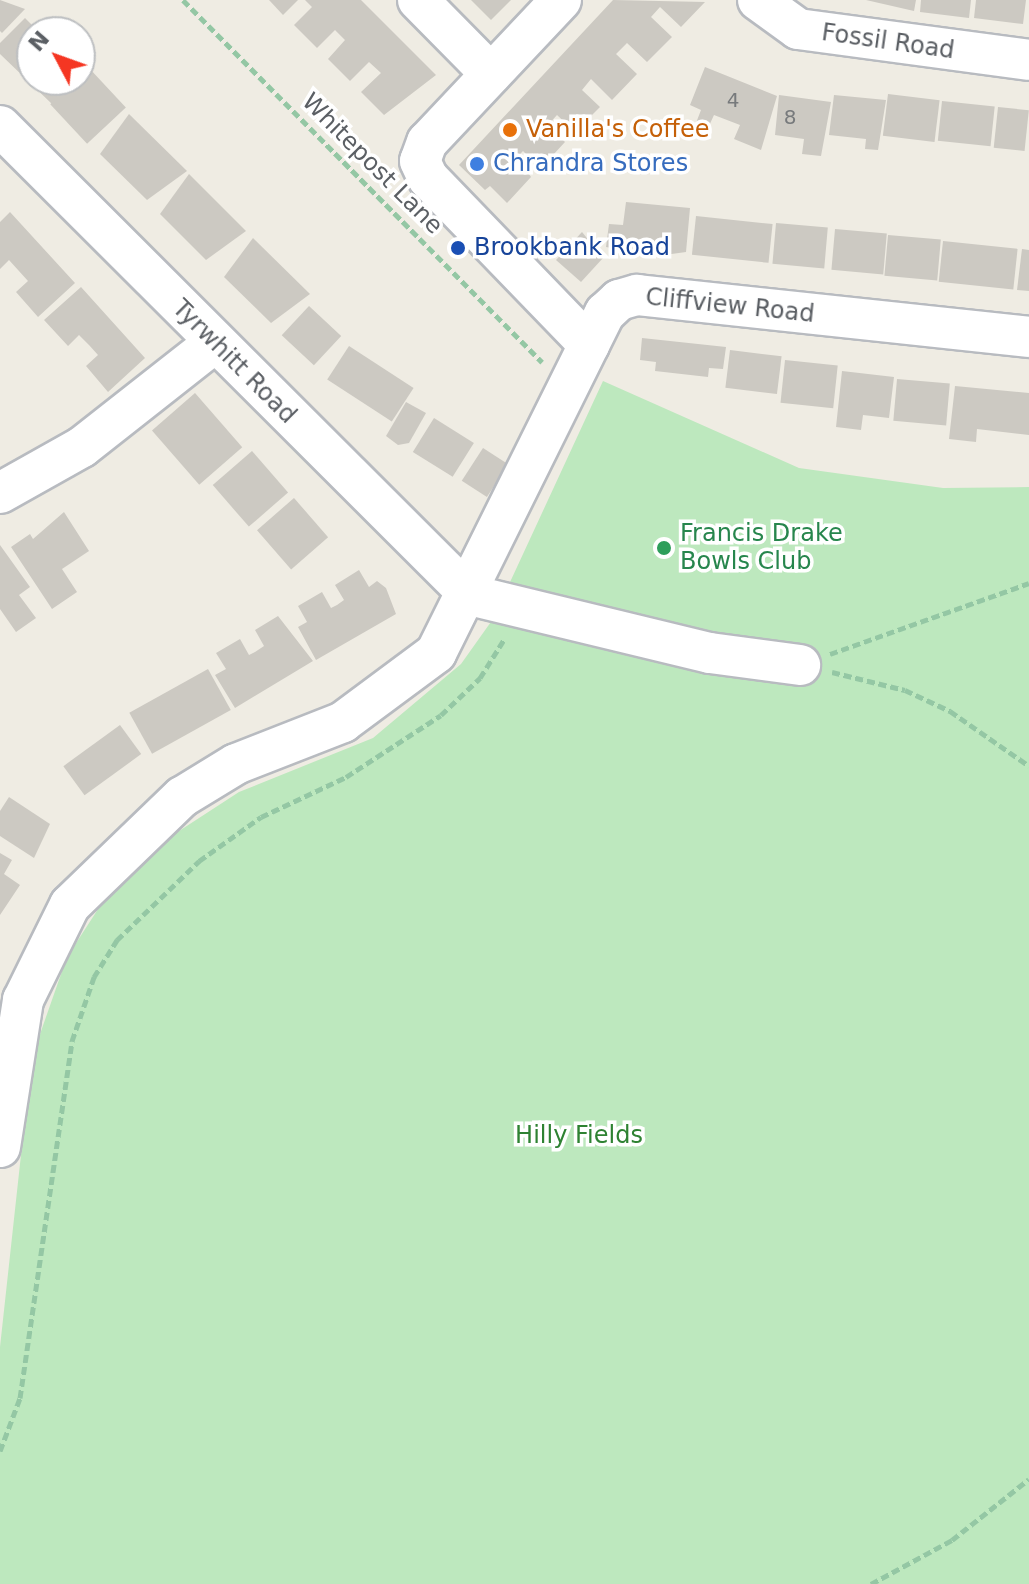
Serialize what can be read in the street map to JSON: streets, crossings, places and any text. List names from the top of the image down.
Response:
{
  "streets": {
    "street": ["Fossil Road", "Cliffview Road", "Tyrwhitt Road"],
    "path": ["Whitepost Lane"]
  },
  "crossings": [
    ["Whitepost Lane", "Cliffview Road"],
    ["Cliffview Road", "Tyrwhitt Road"]
  ],
  "parks": ["Hilly Fields"],
  "places": [
    "Vanilla's Coffee",
    "Chrandra Stores",
    "Brookbank Road",
    "Francis Drake Bowls Club"
  ],
  "house_numbers": ["4", "8"],
  "north": "top left"
}
